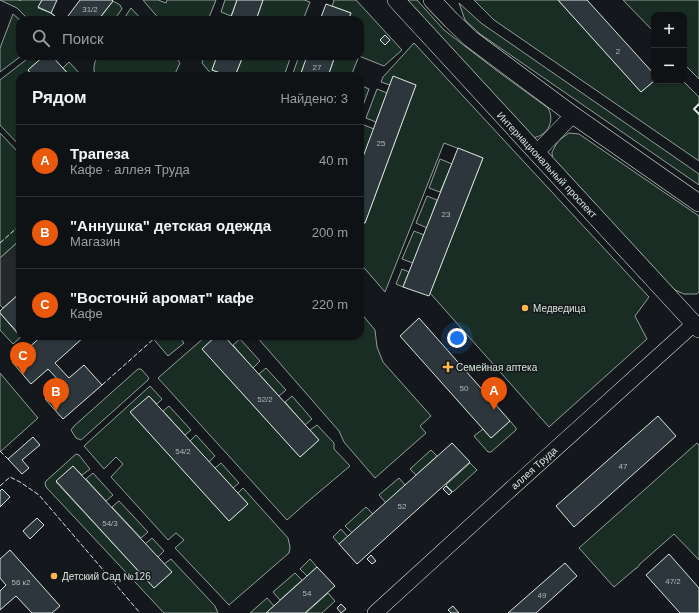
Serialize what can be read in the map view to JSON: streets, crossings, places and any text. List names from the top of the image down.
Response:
{
  "streets": {
    "main road": ["Интернациональный проспект"],
    "street": ["аллея Труда"]
  },
  "crossings": [
    ["Интернациональный проспект", "аллея Труда"]
  ],
  "places": {
    "other": ["Медведица", "Детский Сад №126"],
    "health": ["Семейная аптека"]
  },
  "house_numbers": [
    "31/2",
    "2",
    "27",
    "25",
    "23",
    "50",
    "52/2",
    "54/2",
    "47",
    "52",
    "54/3",
    "47/2",
    "56 к2",
    "54",
    "49"
  ],
  "page": {
    "map_buttons": ["+", "−"],
    "search": "Поиск",
    "heading": ["Рядом", "Найдено: 3"],
    "list": [
      {
        "mark": "A",
        "name": "Трапеза",
        "note": "Кафе · аллея Труда",
        "value": "40 m"
      },
      {
        "mark": "B",
        "name": "\"Аннушка\" детская одежда",
        "note": "Магазин",
        "value": "200 m"
      },
      {
        "mark": "C",
        "name": "\"Восточнй аромат\" кафе",
        "note": "Кафе",
        "value": "220 m"
      }
    ],
    "pins": ["C", "A", "B"]
  }
}
